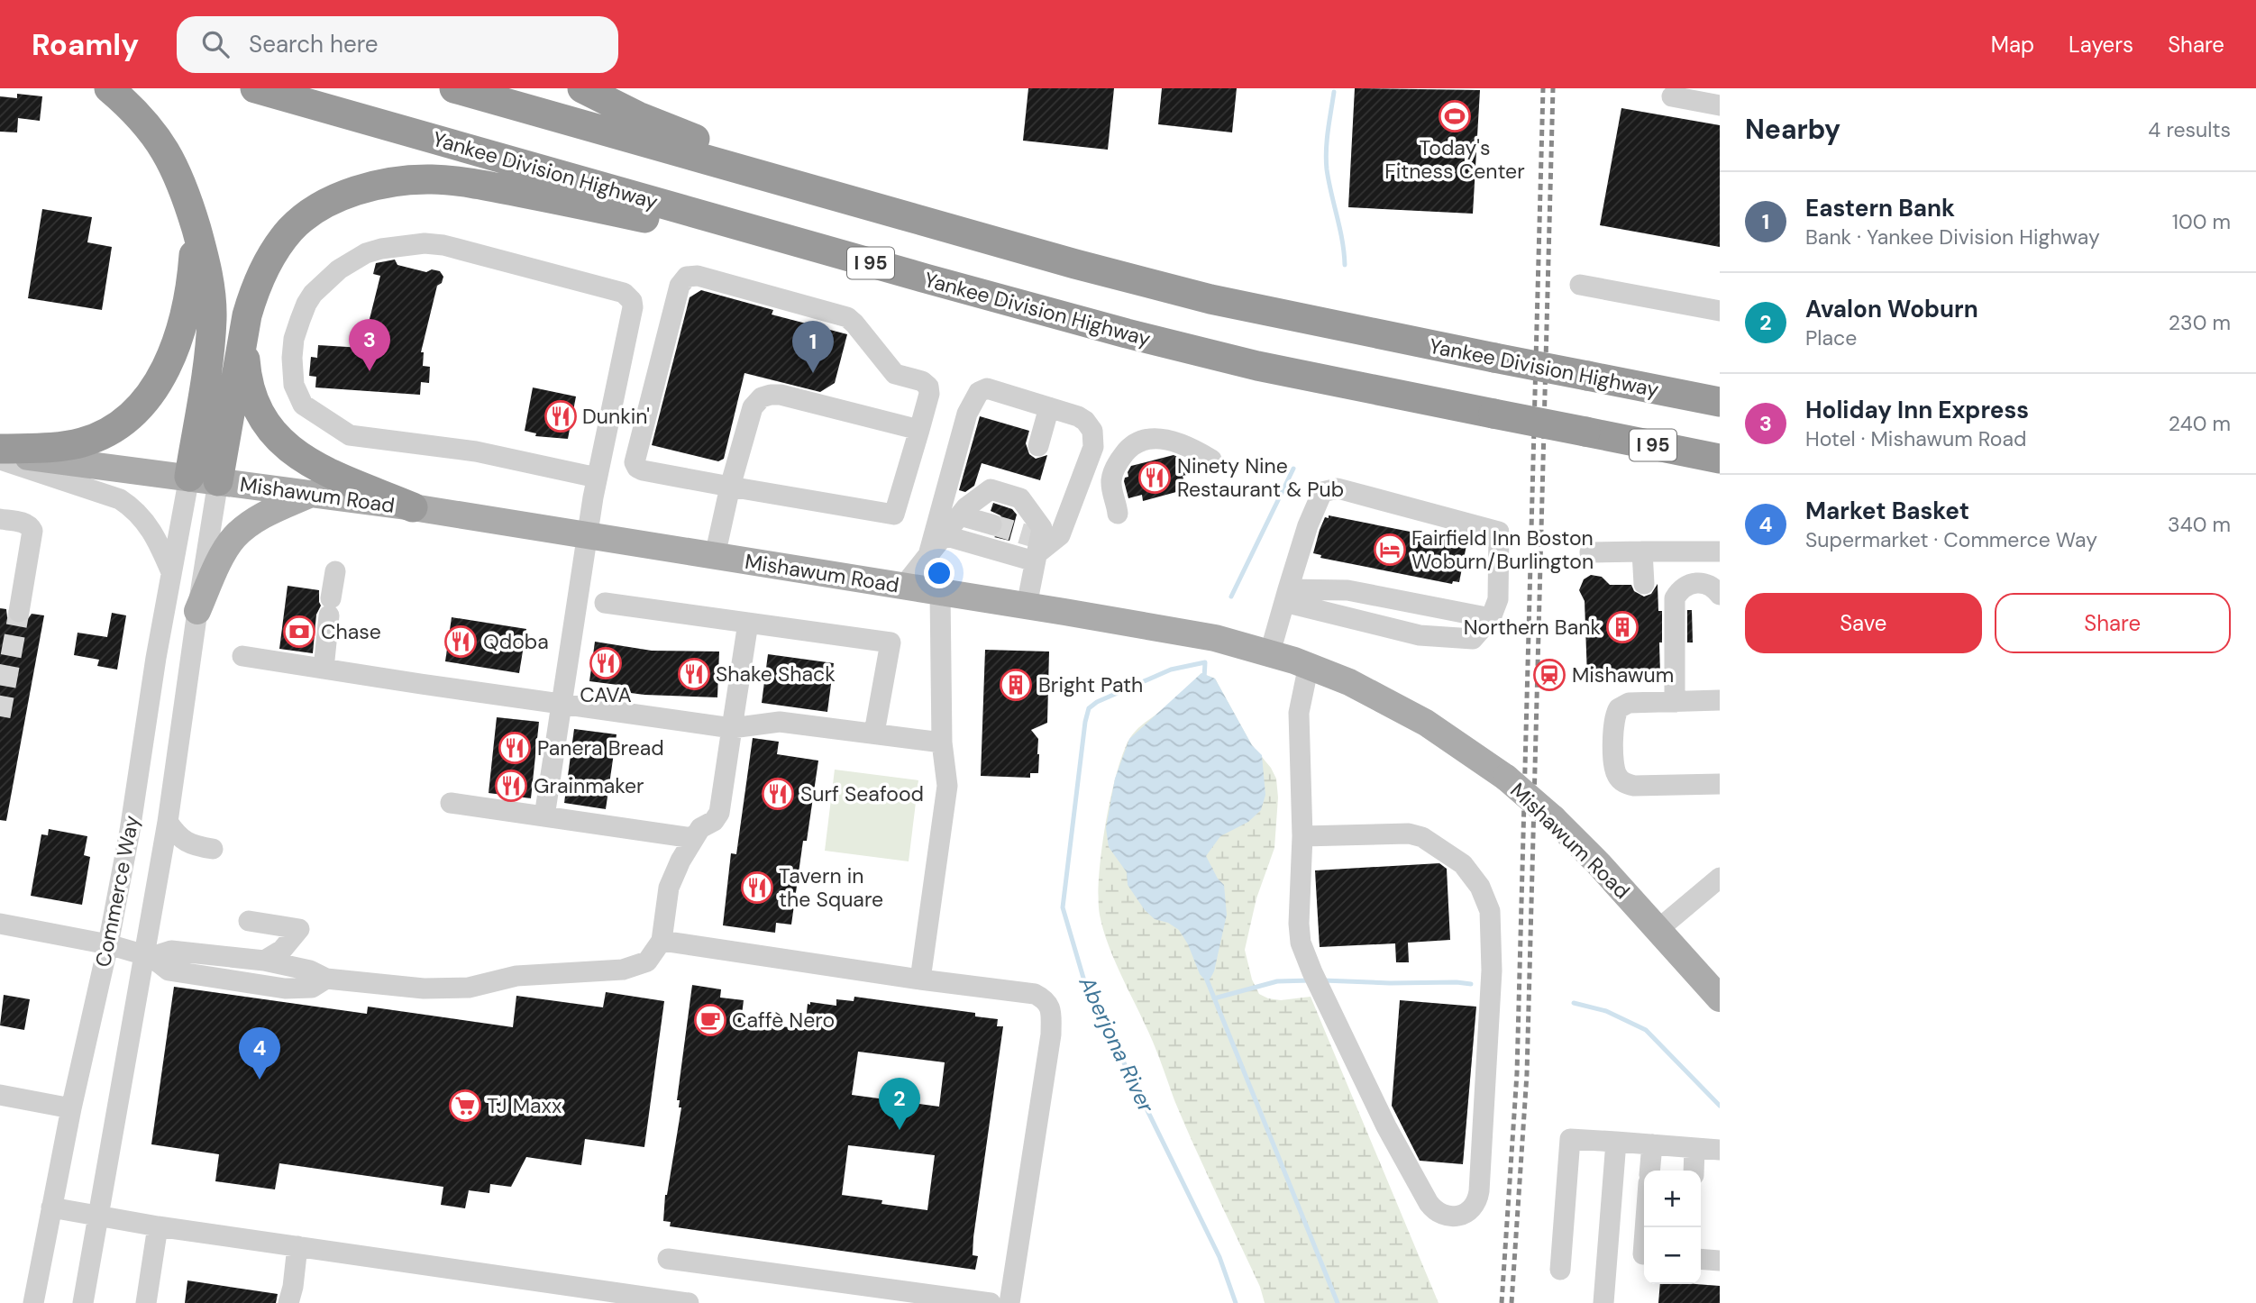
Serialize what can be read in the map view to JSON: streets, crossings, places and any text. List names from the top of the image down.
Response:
{
  "streets": {
    "highway": ["Yankee Division Highway", "I 95"],
    "main road": ["Mishawum Road"],
    "street": ["Commerce Way"]
  },
  "crossings": [
    ["Mishawum Road", "Commerce Way"]
  ],
  "water": ["Aberjona River"],
  "places": {
    "sports": ["Today's Fitness Center"],
    "restaurant": [
      "Dunkin'",
      "Ninety Nine Restaurant & Pub",
      "Qdoba",
      "CAVA",
      "Shake Shack",
      "Panera Bread",
      "Grainmaker",
      "Surf Seafood",
      "Tavern in the Square"
    ],
    "hotel": ["Fairfield Inn Boston Woburn/Burlington"],
    "building": ["Northern Bank", "Bright Path"],
    "bank": ["Chase"],
    "station": ["Mishawum"],
    "cafe": ["Caffè Nero"],
    "supermarket": ["TJ Maxx"]
  },
  "page": {
    "header": "Roamly",
    "search": "Search here",
    "nav": ["Map", "Layers", "Share"],
    "heading": ["Nearby", "4 results"],
    "list": [
      {
        "mark": "1",
        "name": "Eastern Bank",
        "note": "Bank · Yankee Division Highway",
        "value": "100 m"
      },
      {
        "mark": "2",
        "name": "Avalon Woburn",
        "note": "Place",
        "value": "230 m"
      },
      {
        "mark": "3",
        "name": "Holiday Inn Express",
        "note": "Hotel · Mishawum Road",
        "value": "240 m"
      },
      {
        "mark": "4",
        "name": "Market Basket",
        "note": "Supermarket · Commerce Way",
        "value": "340 m"
      }
    ],
    "pins": [
      "3",
      "1",
      "4",
      "2"
    ],
    "buttons": ["Save", "Share"],
    "map_buttons": ["+", "−"]
  }
}
